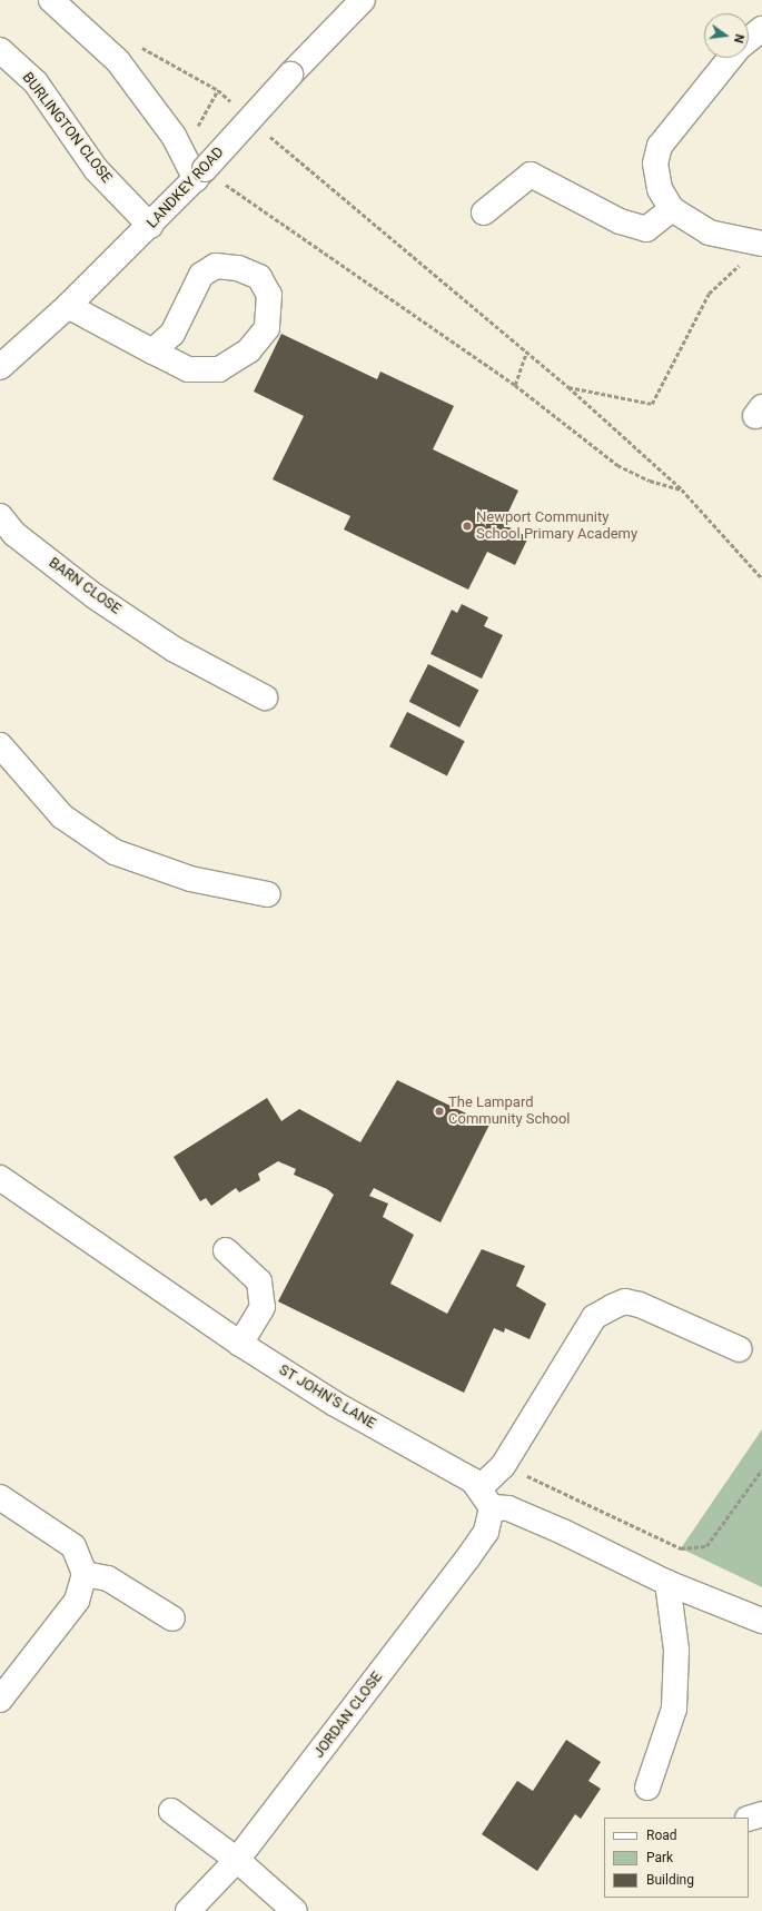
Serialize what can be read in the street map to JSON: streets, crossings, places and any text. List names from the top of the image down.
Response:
{
  "streets": {
    "street": [
      "BURLINGTON CLOSE",
      "LANDKEY ROAD",
      "BARN CLOSE",
      "ST JOHN'S LANE",
      "JORDAN CLOSE"
    ]
  },
  "crossings": [
    ["BURLINGTON CLOSE", "LANDKEY ROAD"],
    ["ST JOHN'S LANE", "JORDAN CLOSE"]
  ],
  "places": ["Newport Community School Primary Academy", "The Lampard Community School"],
  "legend": ["Road", "Park", "Building"],
  "north": "right"
}
